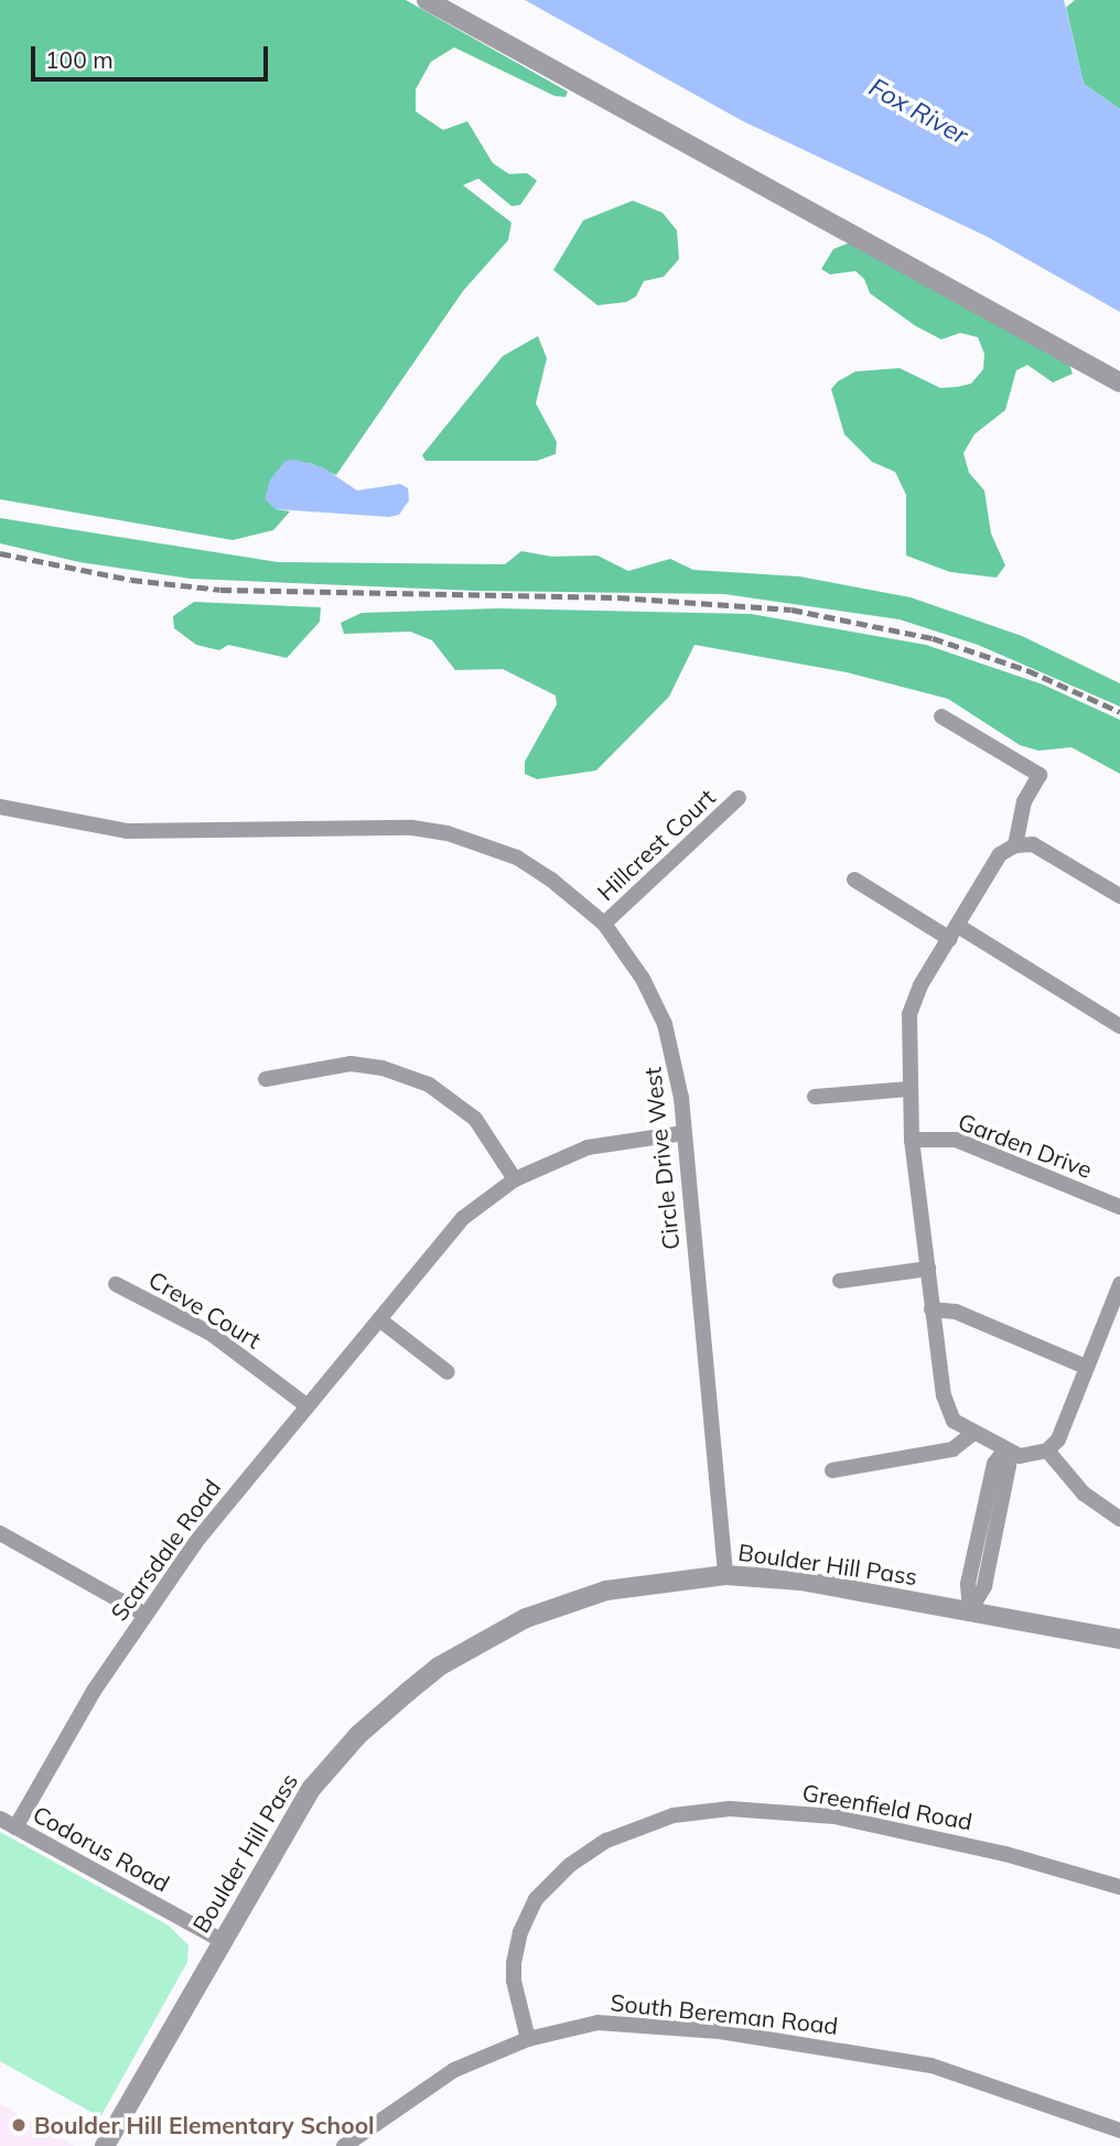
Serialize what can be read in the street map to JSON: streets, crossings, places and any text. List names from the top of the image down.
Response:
{
  "streets": {
    "street": [
      "Hillcrest Court",
      "Garden Drive",
      "Circle Drive West",
      "Creve Court",
      "Scarsdale Road",
      "Boulder Hill Pass",
      "Greenfield Road",
      "Codorus Road",
      "South Bereman Road"
    ]
  },
  "crossings": [
    ["Hillcrest Court", "Circle Drive West"],
    ["Circle Drive West", "Scarsdale Road"],
    ["Circle Drive West", "Boulder Hill Pass"],
    ["Creve Court", "Scarsdale Road"],
    ["Scarsdale Road", "Codorus Road"],
    ["Boulder Hill Pass", "Codorus Road"],
    ["Greenfield Road", "South Bereman Road"]
  ],
  "water": ["Fox River"],
  "places": ["Boulder Hill Elementary School"],
  "scale_bar": "100 m"
}
